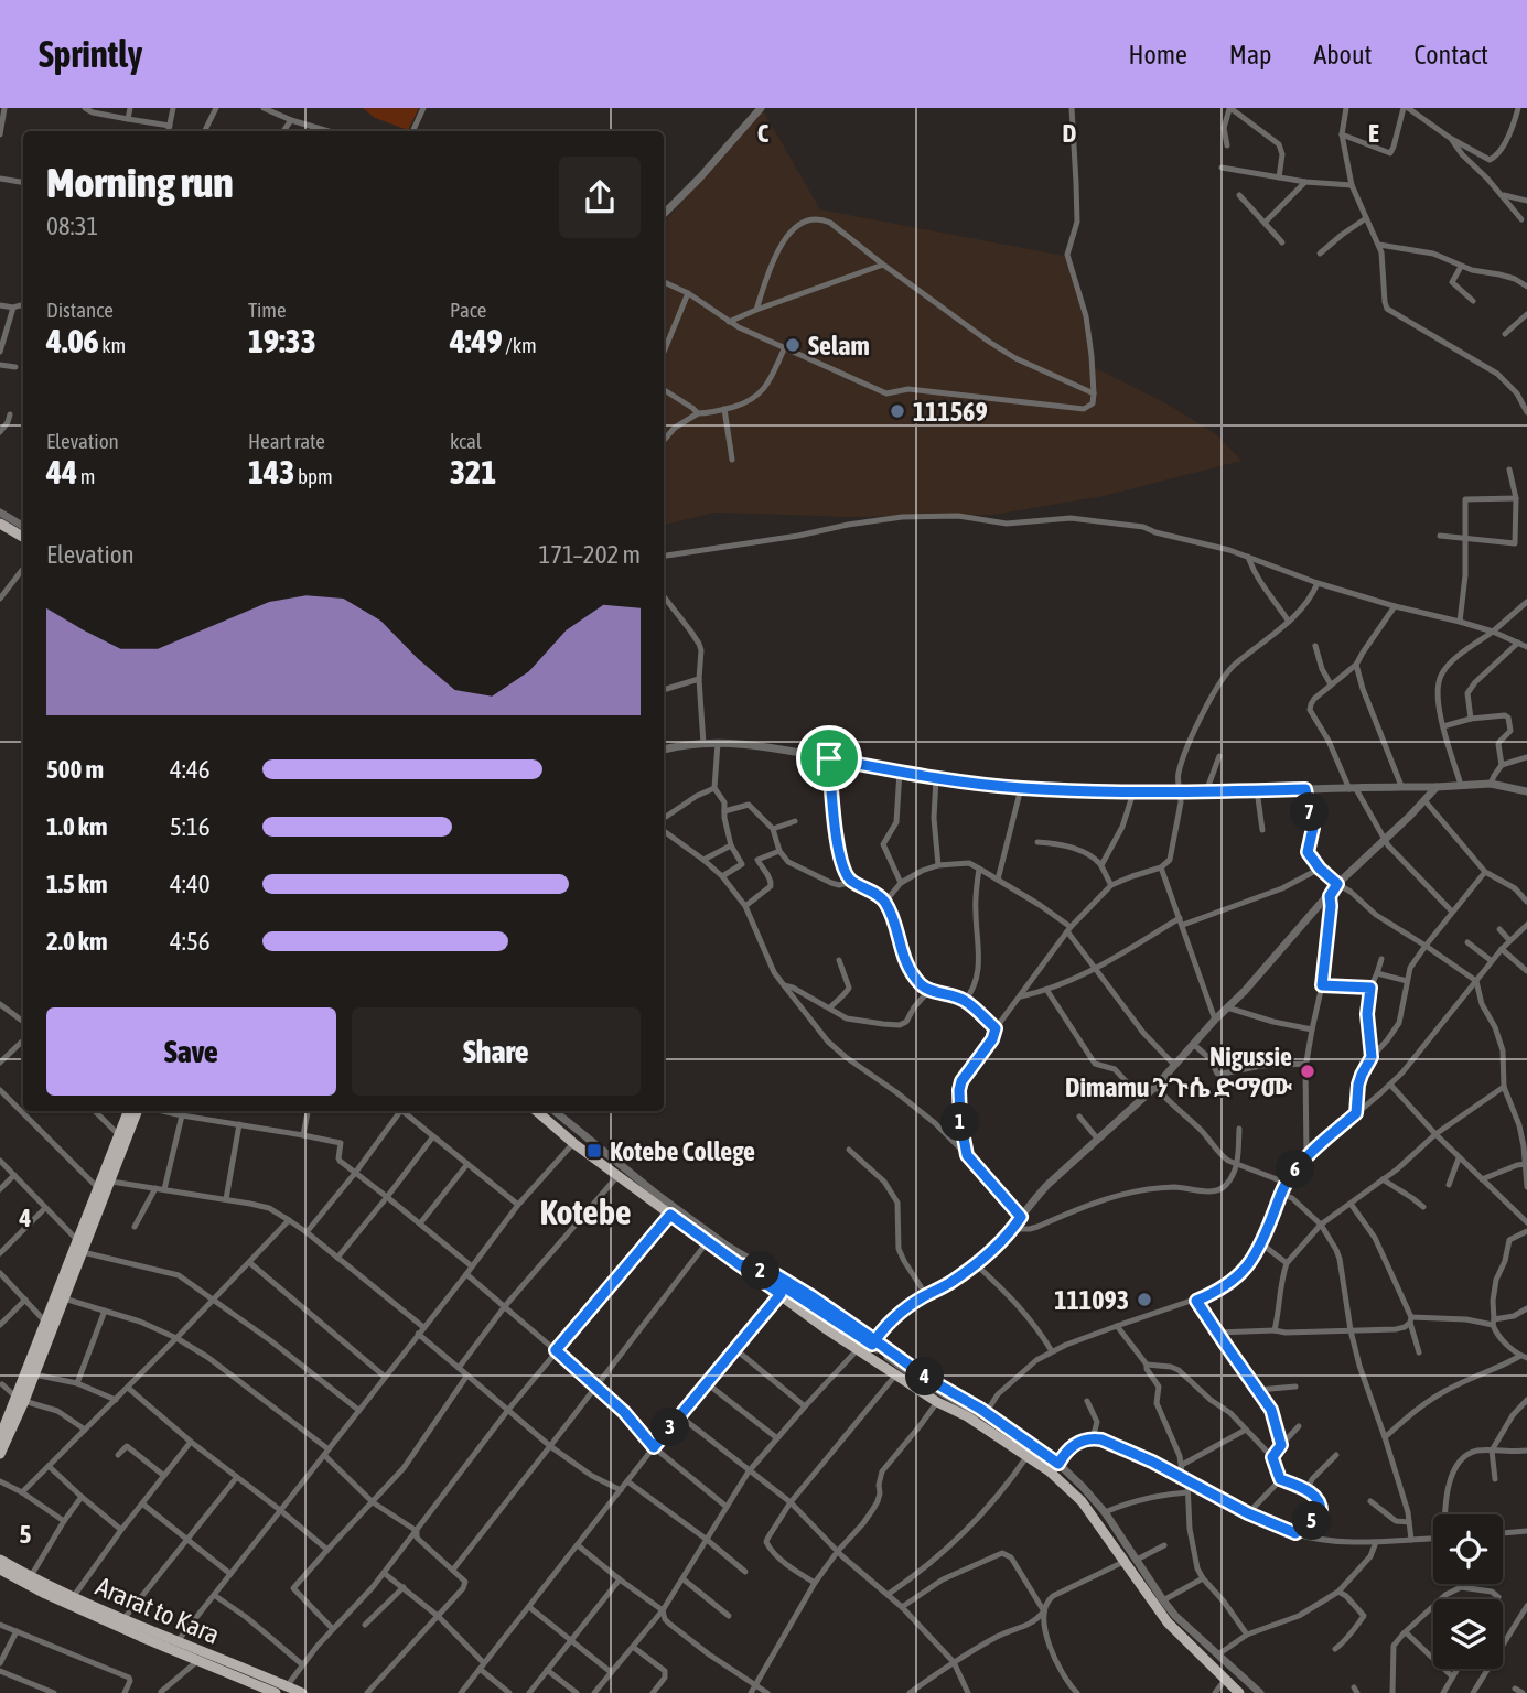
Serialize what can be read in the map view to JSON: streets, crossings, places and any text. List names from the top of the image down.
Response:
{
  "streets": {
    "main road": ["Ararat to Kara"]
  },
  "districts": ["Kotebe"],
  "places": {
    "other": [
      "Selam",
      "111569",
      "Nigussie Dimamu ንጉሴ ድማሙ",
      "111093"
    ],
    "transit": ["Kotebe College"]
  },
  "page": {
    "header": "Sprintly",
    "nav": [
      "Home",
      "Map",
      "About",
      "Contact"
    ],
    "heading": ["Morning run", "08:31"],
    "stats": [
      ["Distance", "4.06 km"],
      ["Time", "19:33"],
      ["Pace", "4:49 /km"],
      ["Elevation", "44 m"],
      ["Heart rate", "143 bpm"],
      ["kcal", "321"]
    ],
    "chart": ["Elevation", "171–202 m"],
    "list": [
      {
        "name": "500 m",
        "note": "4:46"
      },
      {
        "name": "1.0 km",
        "note": "5:16"
      },
      {
        "name": "1.5 km",
        "note": "4:40"
      },
      {
        "name": "2.0 km",
        "note": "4:56"
      }
    ],
    "pins": [
      "7",
      "1",
      "6",
      "2",
      "4",
      "3",
      "5"
    ],
    "buttons": ["Save", "Share"]
  },
  "grid": {
    "columns": ["C", "D", "E"],
    "rows": ["4", "5"]
  }
}
